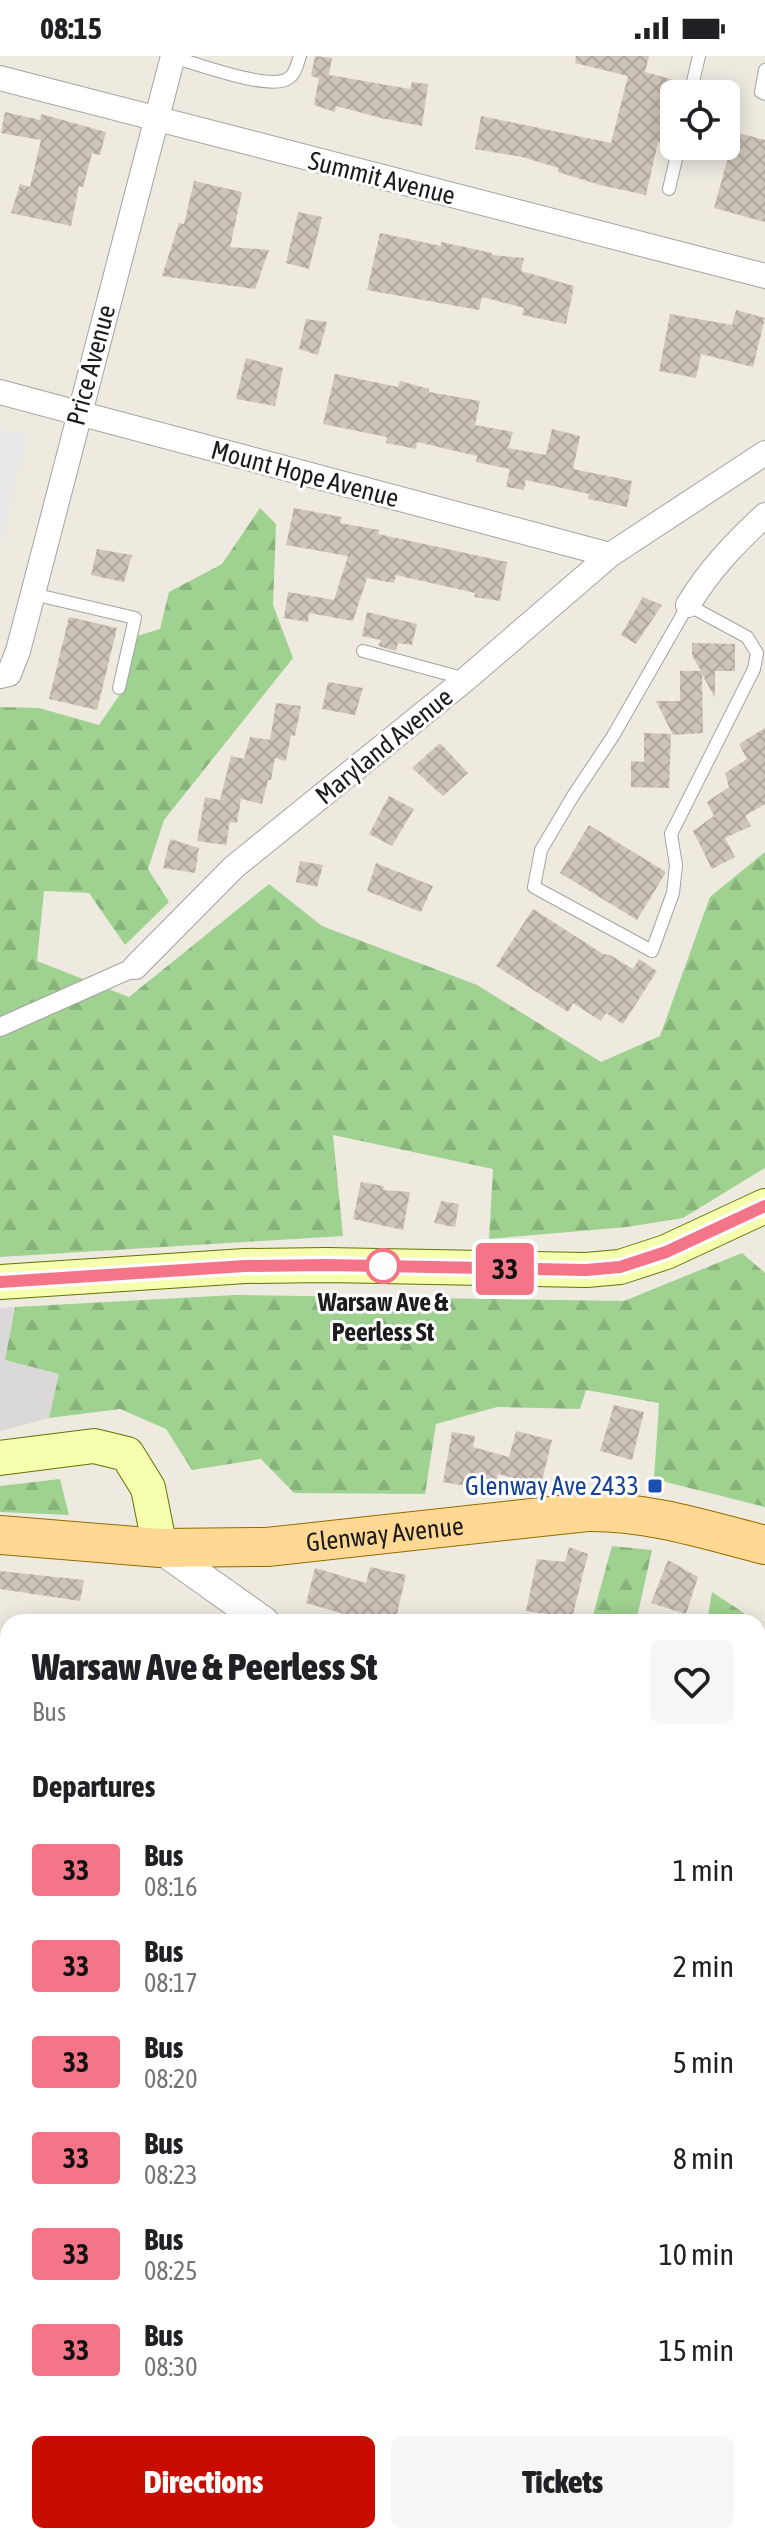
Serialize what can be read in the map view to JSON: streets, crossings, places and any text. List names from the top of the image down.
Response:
{
  "streets": {
    "main road": ["Glenway Avenue"],
    "street": [
      "Summit Avenue",
      "Price Avenue",
      "Mount Hope Avenue",
      "Maryland Avenue"
    ]
  },
  "crossings": [
    ["Summit Avenue", "Price Avenue"],
    ["Price Avenue", "Mount Hope Avenue"],
    ["Mount Hope Avenue", "Maryland Avenue"]
  ],
  "places": {
    "other": ["Warsaw Ave & Peerless St"],
    "transit": ["Glenway Ave 2433"]
  },
  "lines": ["bus line 33"],
  "page": {
    "status": "08:15",
    "on_map": "33",
    "heading": [
      ["Warsaw Ave & Peerless St", "Bus"],
      "Departures"
    ],
    "list": [
      {
        "mark": "33",
        "name": "Bus",
        "note": "08:16",
        "value": "1 min"
      },
      {
        "mark": "33",
        "name": "Bus",
        "note": "08:17",
        "value": "2 min"
      },
      {
        "mark": "33",
        "name": "Bus",
        "note": "08:20",
        "value": "5 min"
      },
      {
        "mark": "33",
        "name": "Bus",
        "note": "08:23",
        "value": "8 min"
      },
      {
        "mark": "33",
        "name": "Bus",
        "note": "08:25",
        "value": "10 min"
      },
      {
        "mark": "33",
        "name": "Bus",
        "note": "08:30",
        "value": "15 min"
      }
    ],
    "buttons": ["Directions", "Tickets"]
  }
}
